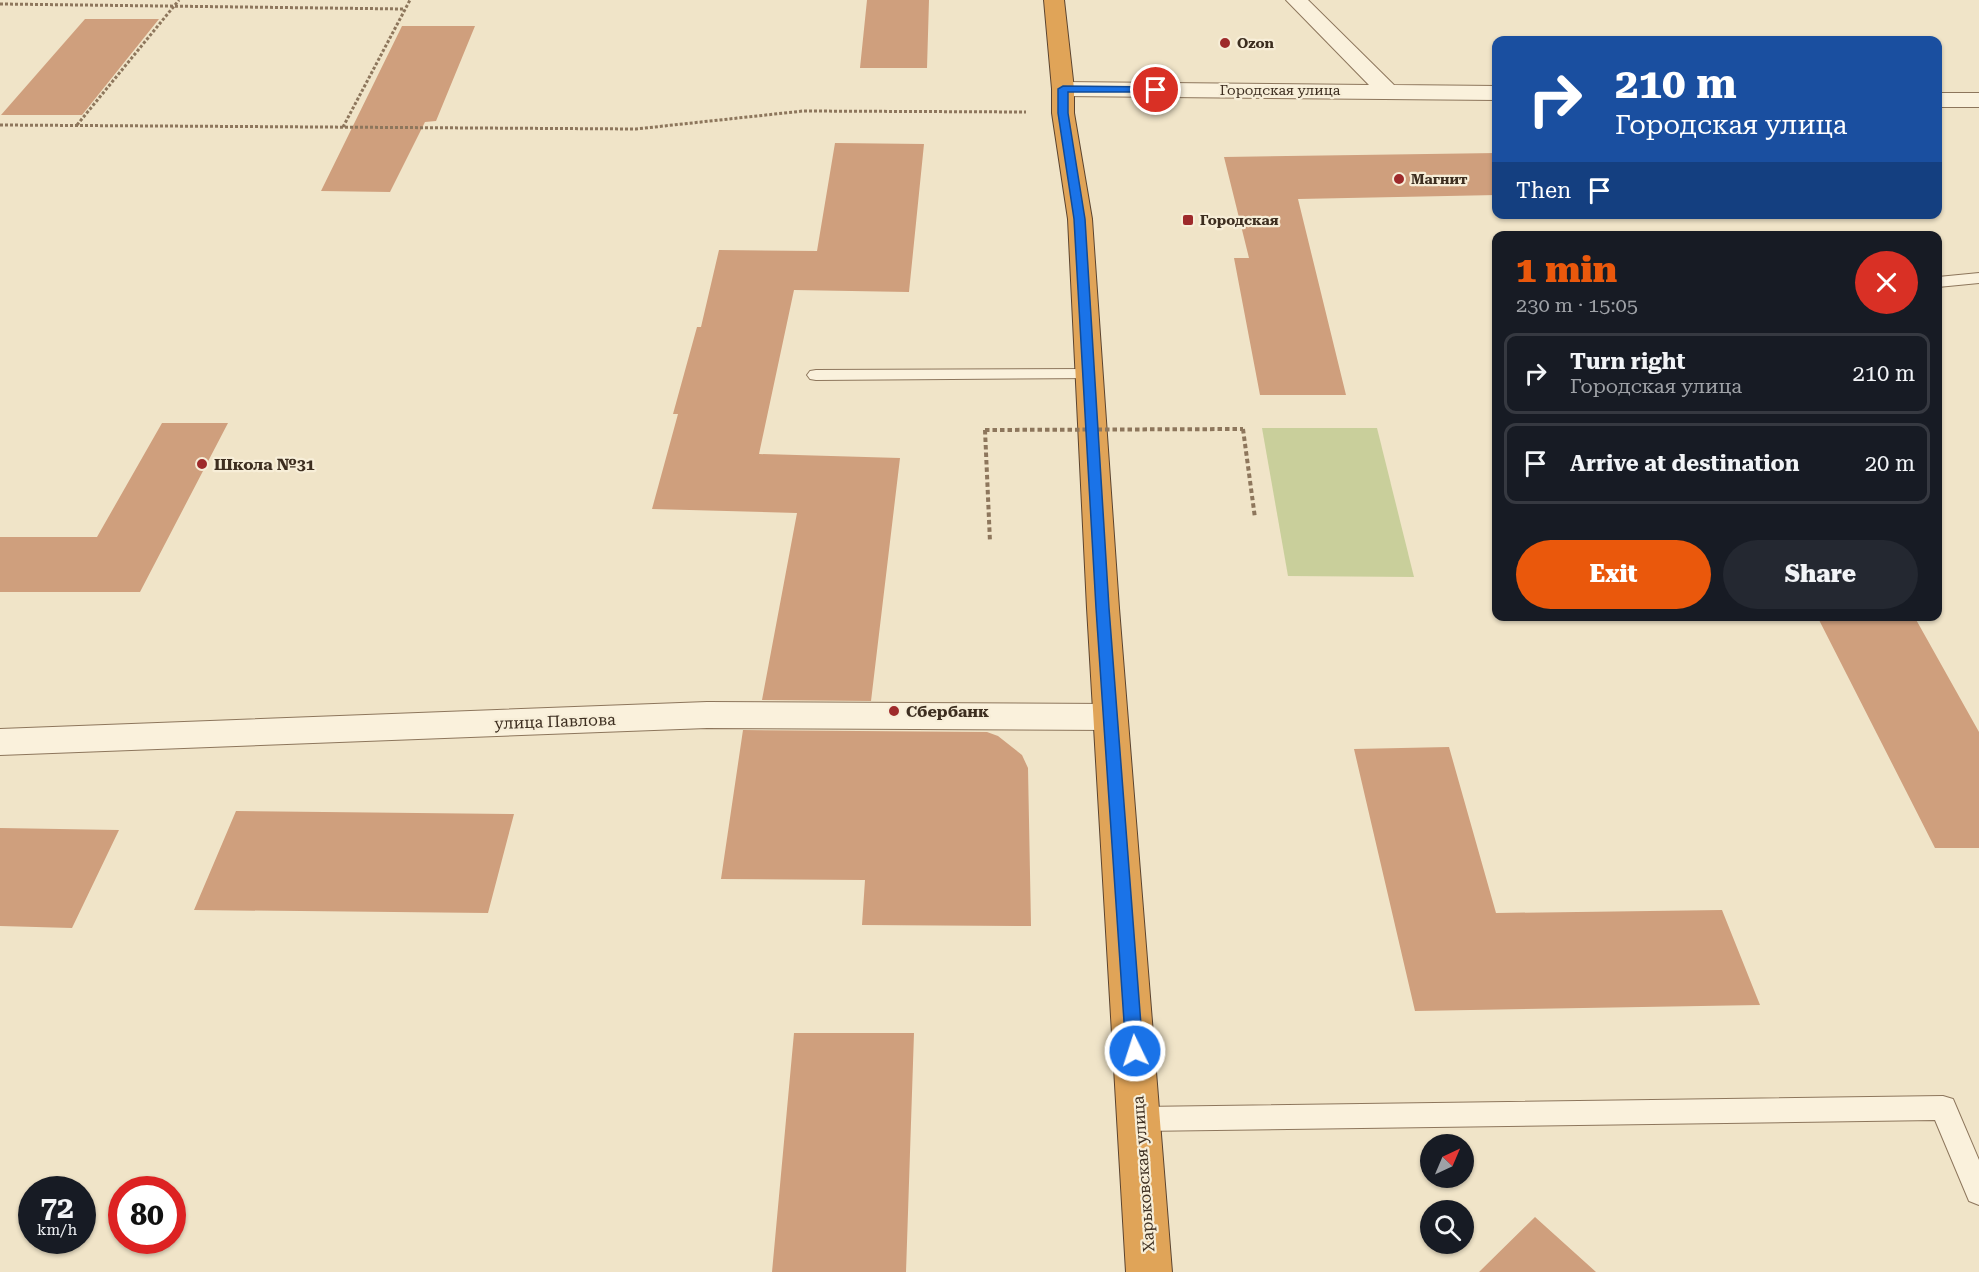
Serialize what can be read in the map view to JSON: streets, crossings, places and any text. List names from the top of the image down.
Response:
{
  "streets": {
    "highway": ["Харьковская улица"],
    "street": ["Городская улица", "улица Павлова"]
  },
  "crossings": [
    ["Городская улица", "Харьковская улица"],
    ["улица Павлова", "Харьковская улица"]
  ],
  "places": {
    "other": [
      "Ozon",
      "Магнит",
      "Школа №31",
      "Сбербанк"
    ],
    "transit": ["Городская"]
  },
  "north": "top right",
  "page": {
    "turn": ["210 m", "Городская улица"],
    "then": "Then",
    "heading": ["1 min", "230 m · 15:05"],
    "list": [
      {
        "name": "Turn right",
        "note": "Городская улица",
        "value": "210 m"
      },
      {
        "name": "Arrive at destination",
        "value": "20 m"
      }
    ],
    "buttons": ["Exit", "Share"],
    "speed": "72 km/h",
    "limit": "80"
  }
}
